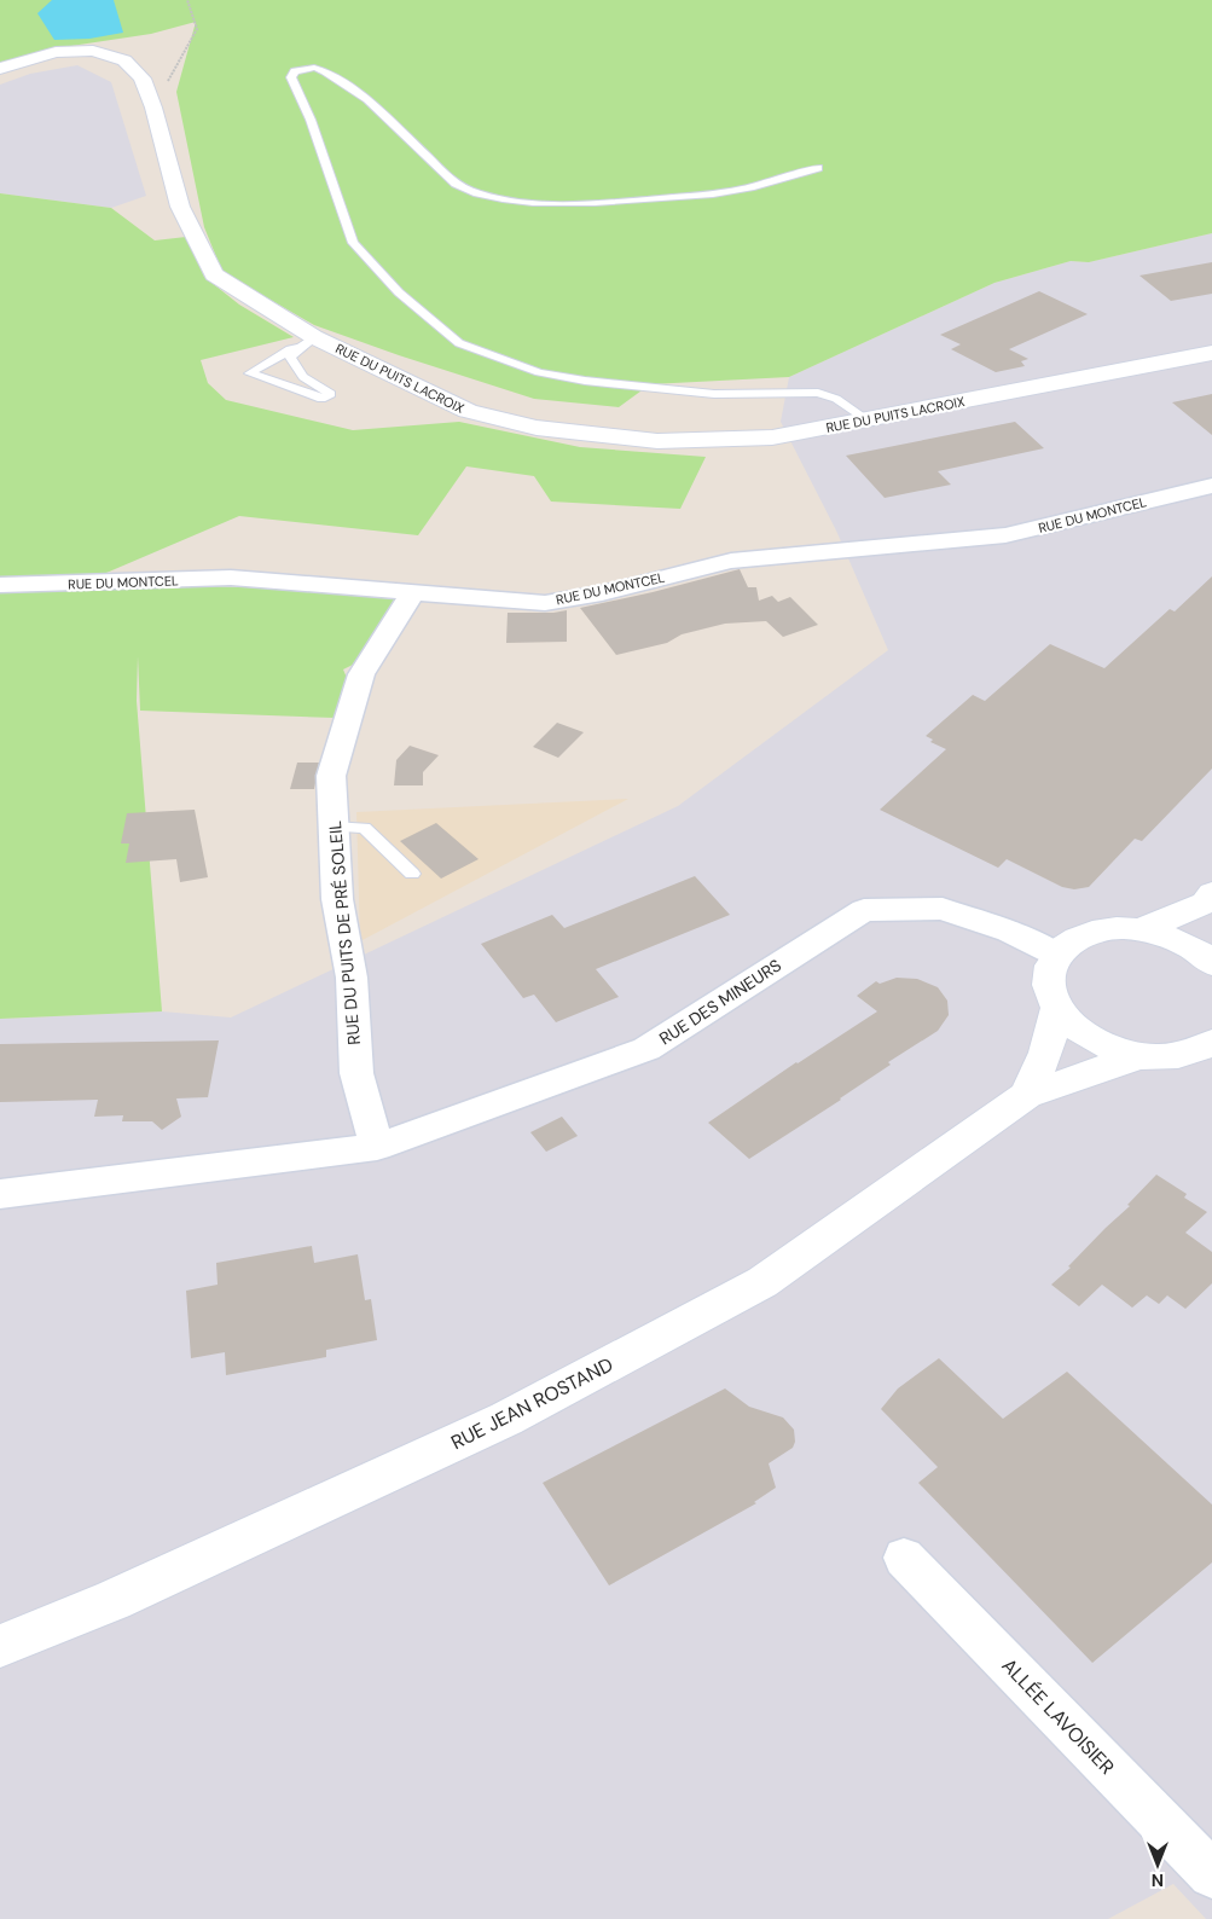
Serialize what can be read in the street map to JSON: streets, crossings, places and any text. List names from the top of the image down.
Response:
{
  "streets": {
    "street": [
      "RUE DU PUITS LACROIX",
      "RUE DU MONTCEL",
      "RUE DU PUITS DE PRÉ SOLEIL",
      "RUE DES MINEURS",
      "RUE JEAN ROSTAND",
      "ALLÉE LAVOISIER"
    ]
  },
  "crossings": [
    ["RUE DU MONTCEL", "RUE DU PUITS DE PRÉ SOLEIL"],
    ["RUE DU PUITS DE PRÉ SOLEIL", "RUE DES MINEURS"]
  ],
  "north": "bottom"
}
